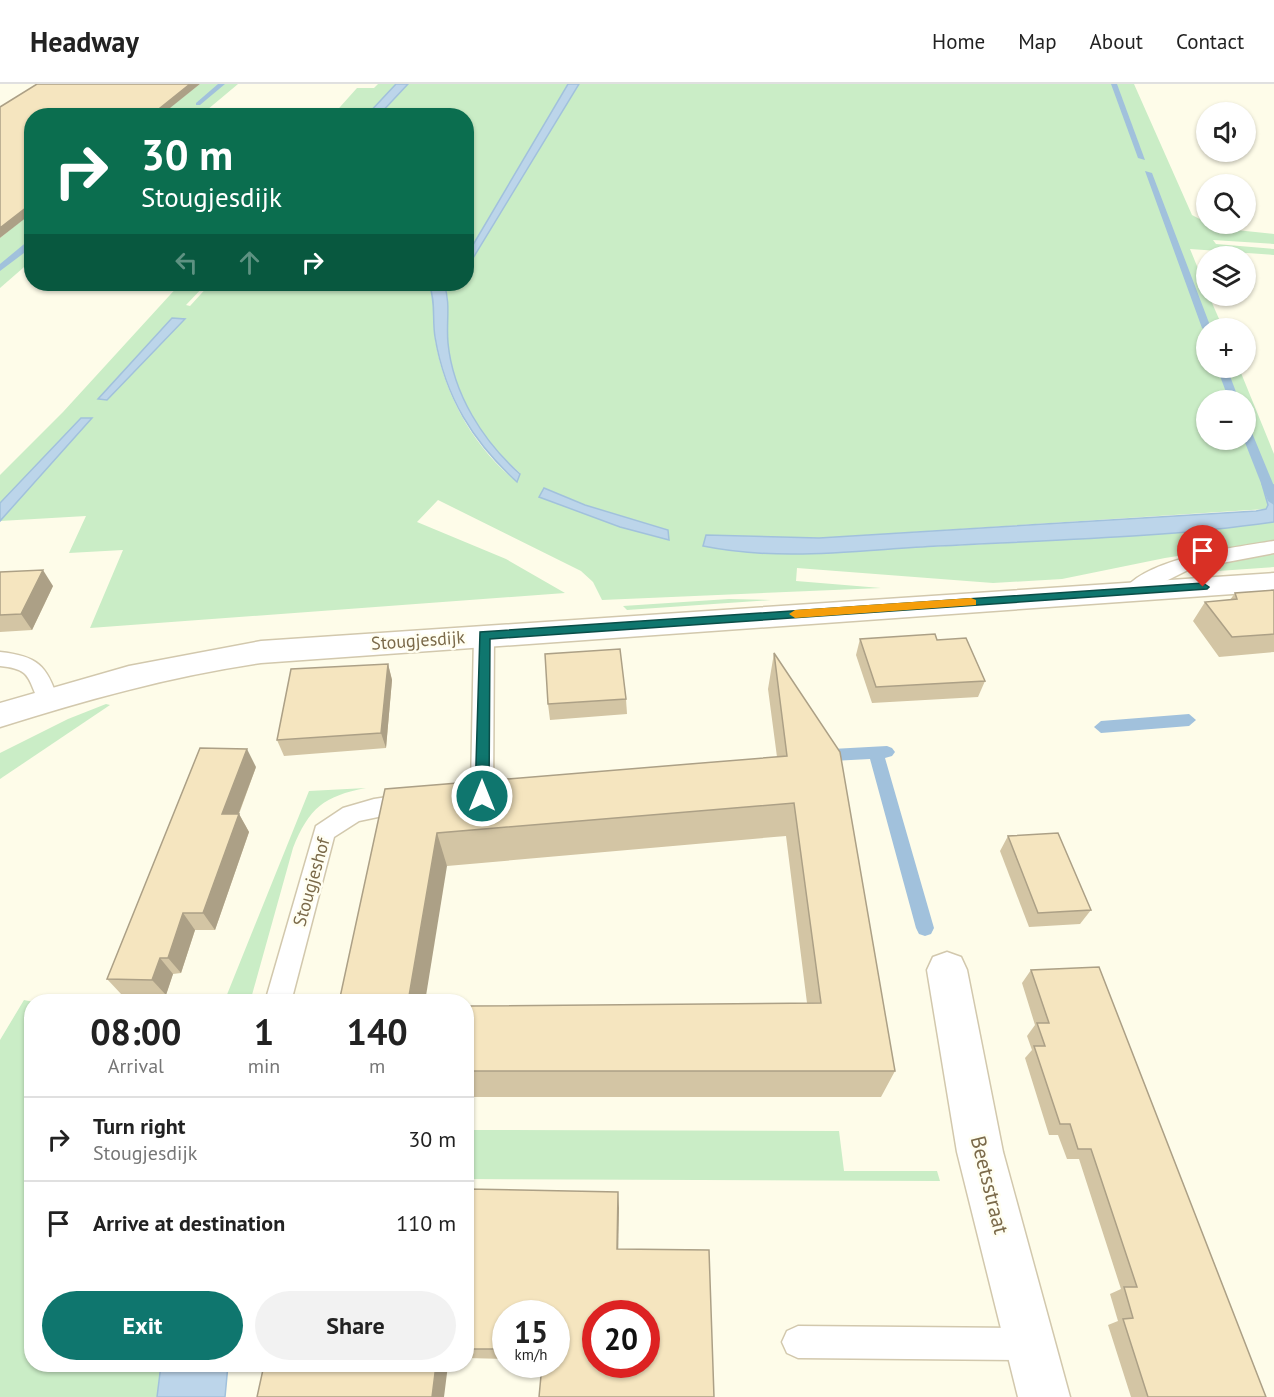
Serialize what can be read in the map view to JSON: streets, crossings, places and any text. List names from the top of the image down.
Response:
{
  "streets": {
    "street": ["Stougjesdijk", "Beetsstraat"],
    "lane": ["Stougjeshof"]
  },
  "crossings": [
    ["Stougjesdijk", "Stougjeshof"]
  ],
  "page": {
    "header": "Headway",
    "nav": [
      "Home",
      "Map",
      "About",
      "Contact"
    ],
    "map_buttons": ["+", "−"],
    "turn": ["30 m", "Stougjesdijk"],
    "eta": [
      "08:00",
      "Arrival",
      "1",
      "min",
      "140",
      "m"
    ],
    "list": [
      {
        "name": "Turn right",
        "note": "Stougjesdijk",
        "value": "30 m"
      },
      {
        "name": "Arrive at destination",
        "value": "110 m"
      }
    ],
    "buttons": ["Exit", "Share"],
    "speed": "15 km/h",
    "limit": "20"
  }
}
